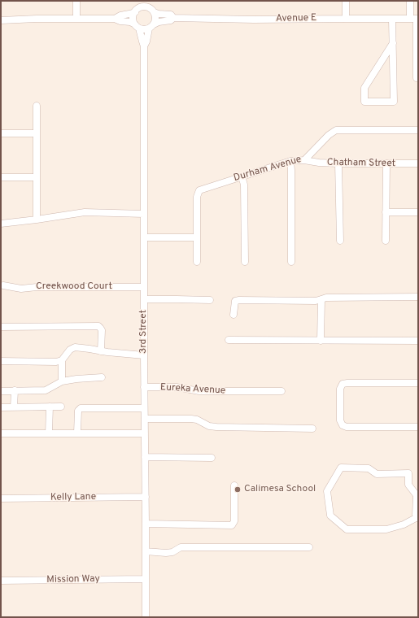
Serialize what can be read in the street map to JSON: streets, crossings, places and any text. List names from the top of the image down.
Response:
{
  "streets": {
    "street": [
      "Avenue E",
      "Chatham Street",
      "Durham Avenue",
      "Creekwood Court",
      "3rd Street",
      "Eureka Avenue",
      "Kelly Lane",
      "Mission Way"
    ]
  },
  "crossings": [
    ["Avenue E", "3rd Street"],
    ["Chatham Street", "Durham Avenue"],
    ["Creekwood Court", "3rd Street"],
    ["3rd Street", "Eureka Avenue"],
    ["3rd Street", "Kelly Lane"],
    ["3rd Street", "Mission Way"]
  ],
  "places": ["Calimesa School"]
}
